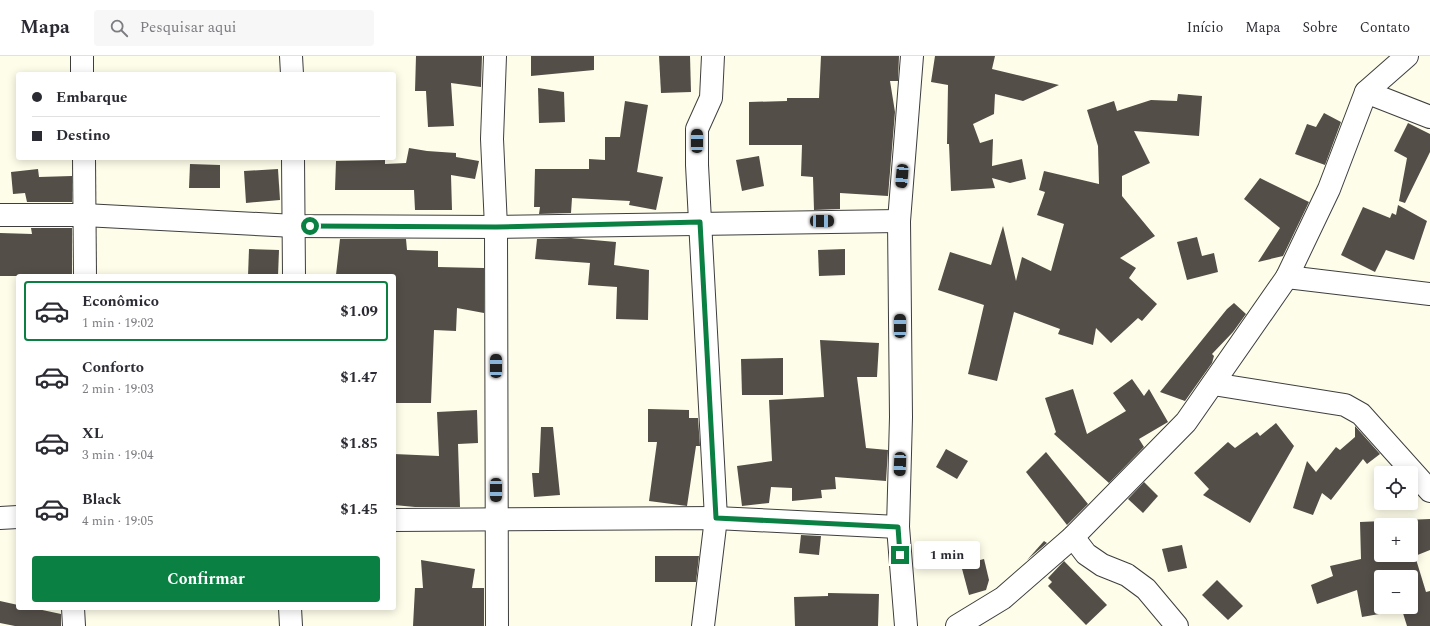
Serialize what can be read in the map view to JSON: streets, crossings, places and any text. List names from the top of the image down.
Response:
{
  "page": {
    "header": "Mapa",
    "search": "Pesquisar aqui",
    "nav": [
      "Início",
      "Mapa",
      "Sobre",
      "Contato"
    ],
    "banner": ["Embarque", "Destino"],
    "list": [
      {
        "name": "Econômico",
        "note": "1 min · 19:02",
        "value": "$1.09"
      },
      {
        "name": "Conforto",
        "note": "2 min · 19:03",
        "value": "$1.47"
      },
      {
        "name": "XL",
        "note": "3 min · 19:04",
        "value": "$1.85"
      },
      {
        "name": "Black",
        "note": "4 min · 19:05",
        "value": "$1.45"
      }
    ],
    "map_buttons": ["+", "−"],
    "bubble": "1 min",
    "buttons": "Confirmar"
  }
}
